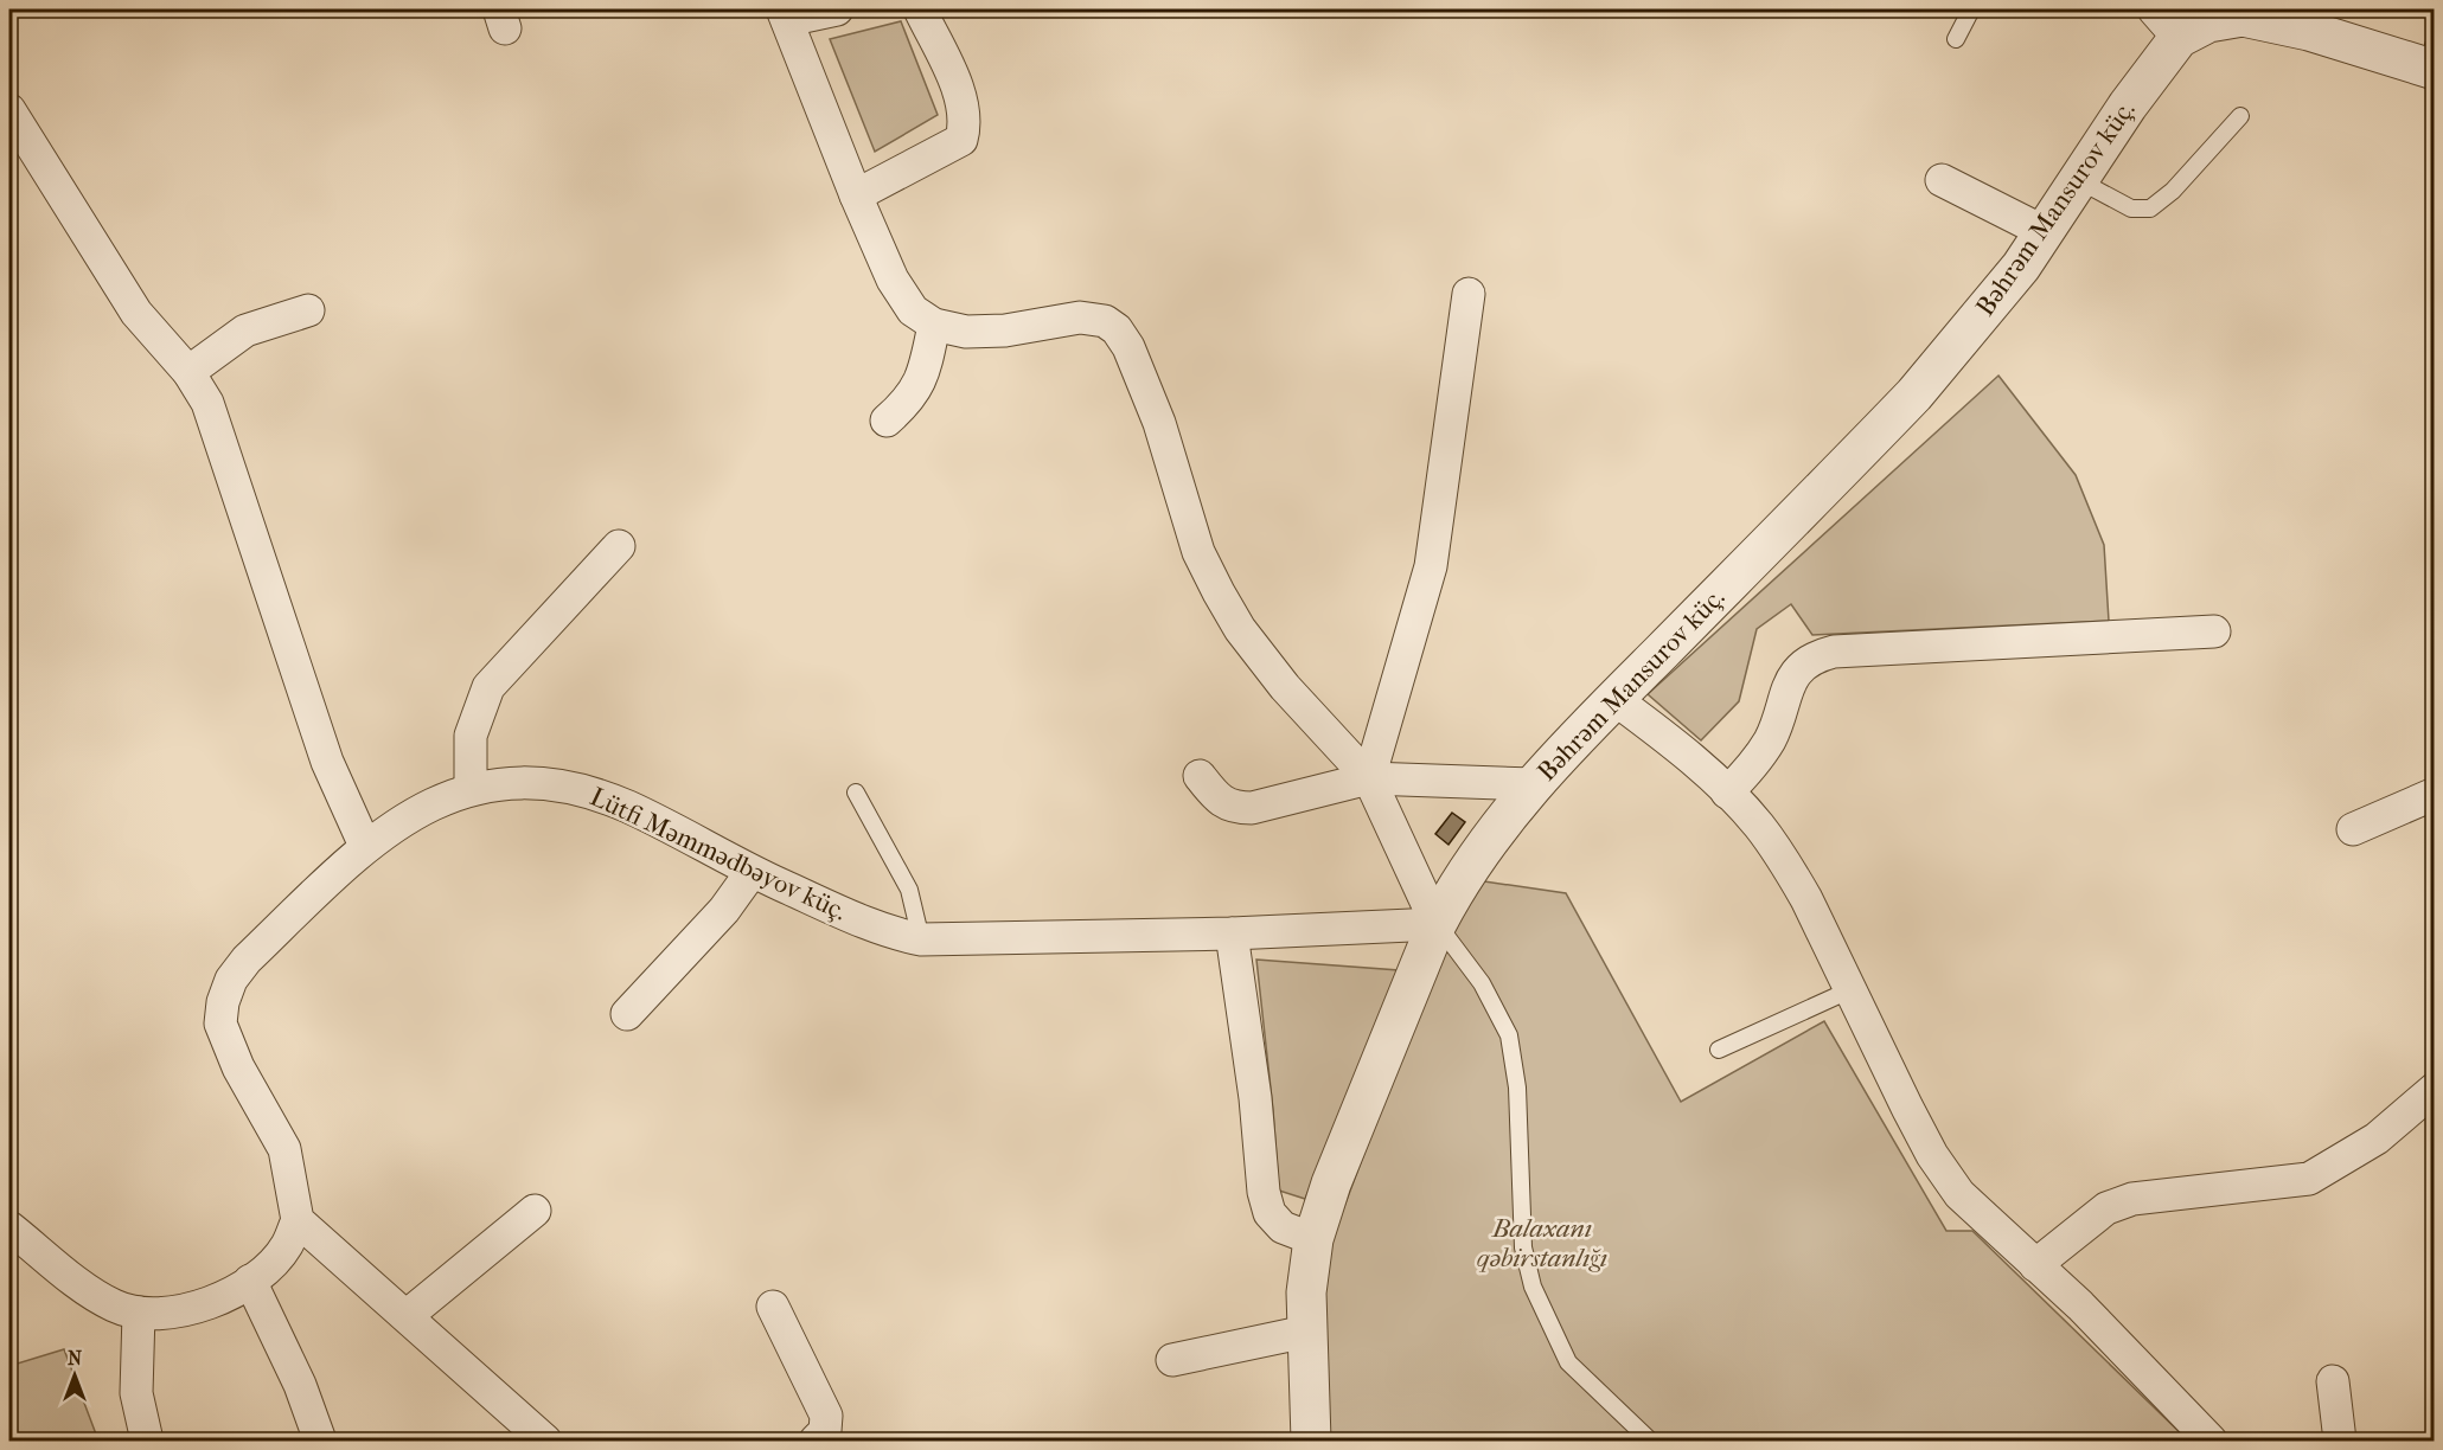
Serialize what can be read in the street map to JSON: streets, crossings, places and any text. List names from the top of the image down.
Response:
{
  "streets": {
    "street": ["Bəhrəm Mansurov küç.", "Lütfi Məmmədbəyov küç."]
  },
  "crossings": [
    ["Bəhrəm Mansurov küç.", "Lütfi Məmmədbəyov küç."]
  ],
  "parks": ["Balaxanı qəbirstanlığı"],
  "north": "top"
}
